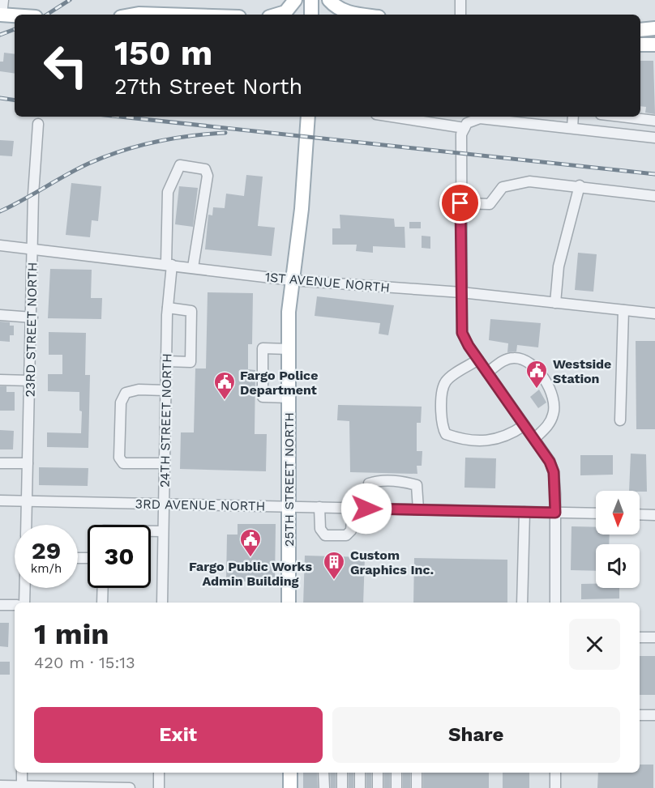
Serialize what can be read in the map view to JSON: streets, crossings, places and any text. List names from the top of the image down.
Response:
{
  "streets": {
    "main road": ["25TH STREET NORTH"],
    "street": [
      "1ST AVENUE NORTH",
      "23RD STREET NORTH",
      "24TH STREET NORTH",
      "3RD AVENUE NORTH"
    ]
  },
  "crossings": [
    ["1ST AVENUE NORTH", "23RD STREET NORTH"],
    ["1ST AVENUE NORTH", "24TH STREET NORTH"],
    ["1ST AVENUE NORTH", "25TH STREET NORTH"],
    ["23RD STREET NORTH", "3RD AVENUE NORTH"],
    ["24TH STREET NORTH", "3RD AVENUE NORTH"],
    ["25TH STREET NORTH", "3RD AVENUE NORTH"]
  ],
  "places": {
    "public building": ["Westside Station", "Fargo Police Department", "Fargo Public Works Admin Building"],
    "building": ["Custom Graphics Inc."]
  },
  "north": "bottom",
  "page": {
    "turn": ["150 m", "27th Street North"],
    "speed": "29 km/h",
    "limit": "30",
    "heading": ["1 min", "420 m · 15:13"],
    "buttons": ["Exit", "Share"]
  }
}
